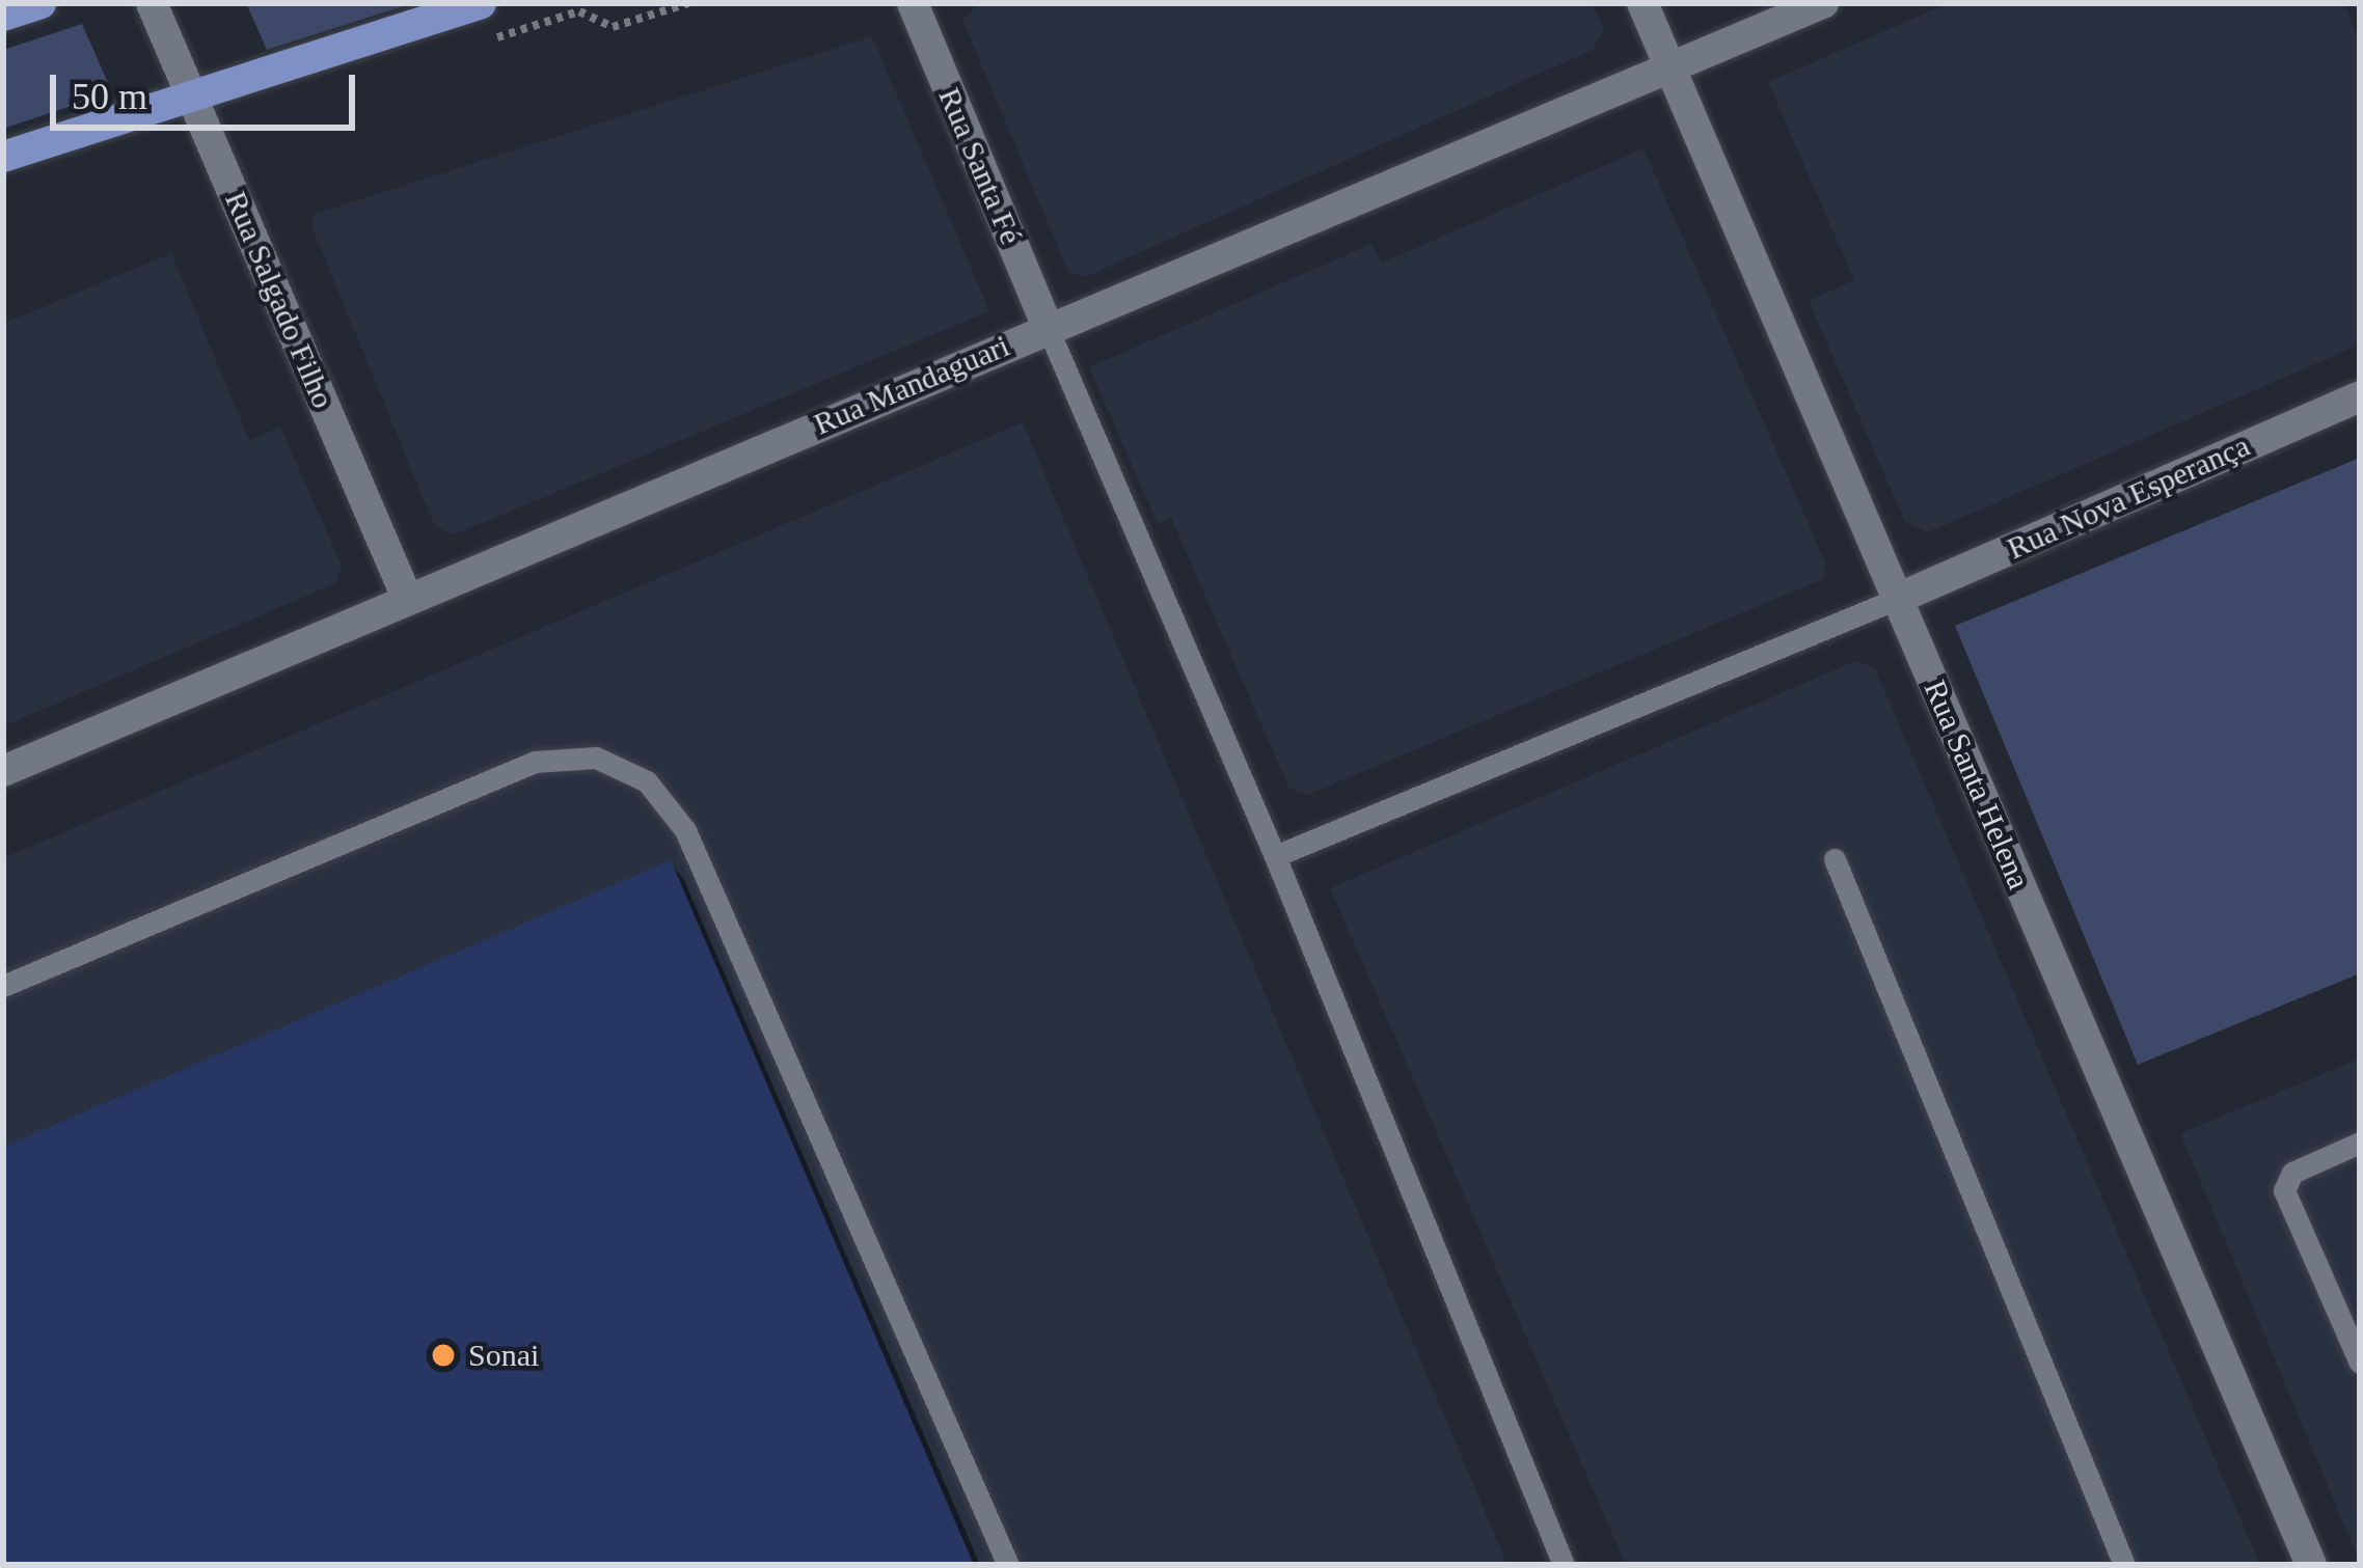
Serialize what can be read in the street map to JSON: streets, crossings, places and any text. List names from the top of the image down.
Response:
{
  "streets": {
    "street": [
      "Rua Santa Fé",
      "Rua Salgado Filho",
      "Rua Mandaguari",
      "Rua Nova Esperança",
      "Rua Santa Helena"
    ]
  },
  "crossings": [
    ["Rua Santa Fé", "Rua Mandaguari"],
    ["Rua Salgado Filho", "Rua Mandaguari"],
    ["Rua Mandaguari", "Rua Santa Helena"],
    ["Rua Nova Esperança", "Rua Santa Helena"]
  ],
  "places": ["Sonai"],
  "scale_bar": "50 m"
}
